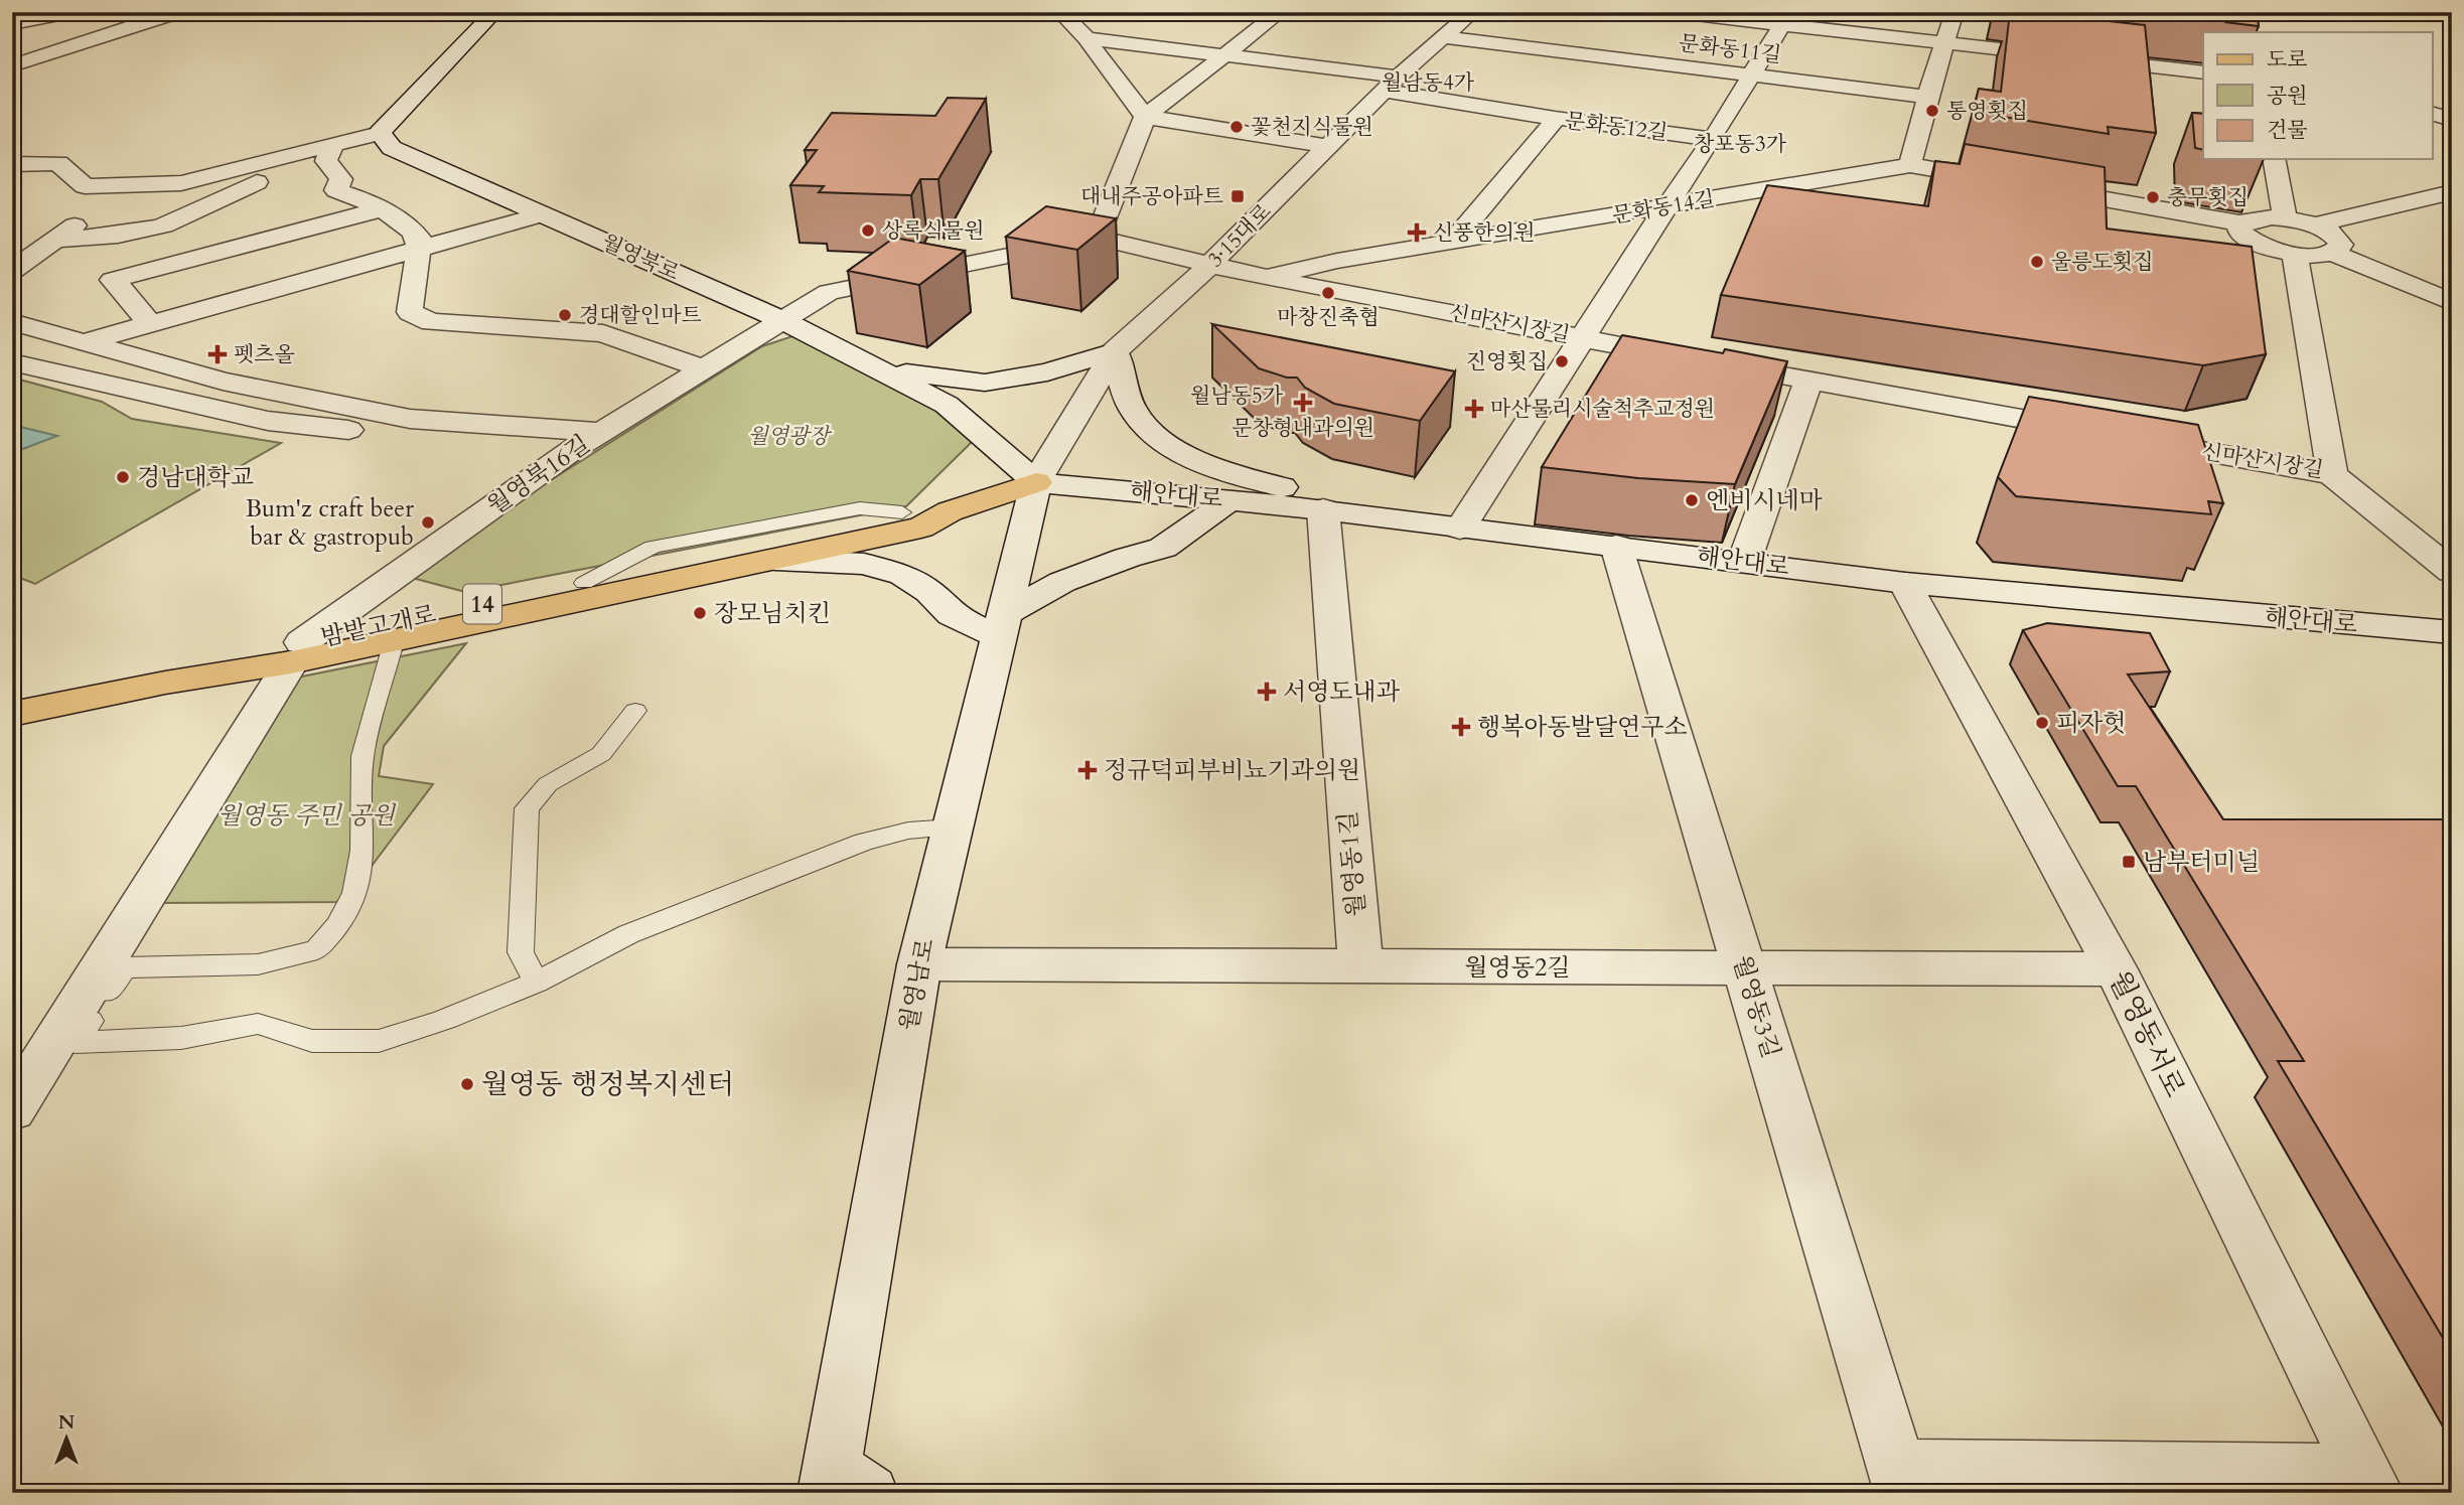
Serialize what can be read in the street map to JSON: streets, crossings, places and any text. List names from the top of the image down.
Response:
{
  "streets": {
    "main road": ["14", "밤밭고개로"],
    "street": [
      "문화동11길",
      "문화동12길",
      "문화동14길",
      "3·15대로",
      "월영북로",
      "신마산시장길",
      "월영북16길",
      "해안대로",
      "월영동1길",
      "월영동2길",
      "월영남로",
      "월영동3길",
      "월영동서로"
    ]
  },
  "crossings": [
    ["문화동11길", "3·15대로"],
    ["문화동12길", "문화동14길"],
    ["문화동14길", "신마산시장길"],
    ["3·15대로", "월영북로"],
    ["3·15대로", "신마산시장길"],
    ["3·15대로", "해안대로"],
    ["3·15대로", "밤밭고개로"],
    ["3·15대로", "월영남로"],
    ["월영북로", "월영북16길"],
    ["월영북로", "해안대로"],
    ["월영북로", "밤밭고개로"],
    ["월영북로", "월영남로"],
    ["신마산시장길", "월영북16길"],
    ["월영북16길", "밤밭고개로"],
    ["해안대로", "밤밭고개로"],
    ["해안대로", "월영동1길"],
    ["해안대로", "월영남로"],
    ["해안대로", "월영동3길"],
    ["해안대로", "월영동서로"],
    ["밤밭고개로", "월영남로"],
    ["월영동1길", "월영동2길"],
    ["월영동2길", "월영남로"],
    ["월영동2길", "월영동3길"],
    ["월영동2길", "월영동서로"],
    ["월영동3길", "월영동서로"]
  ],
  "districts": ["월남동4가", "창포동3가", "월남동5가"],
  "parks": ["월영광장", "월영동 주민 공원"],
  "places": {
    "other": [
      "통영횟집",
      "꽃천지식물원",
      "충무횟집",
      "상록식물원",
      "울릉도횟집",
      "마창진축협",
      "경대할인마트",
      "진영횟집",
      "경남대학교",
      "엔비시네마",
      "Bum'z craft beer bar & gastropub",
      "장모님치킨",
      "피자헛",
      "월영동 행정복지센터"
    ],
    "transit": ["대내주공아파트", "남부터미널"],
    "health": [
      "신풍한의원",
      "펫츠올",
      "문창형내과의원",
      "마산물리시술척추교정원",
      "서영도내과",
      "행복아동발달연구소",
      "정규덕피부비뇨기과의원"
    ]
  },
  "legend": ["도로", "공원", "건물"],
  "north": "top"
}
